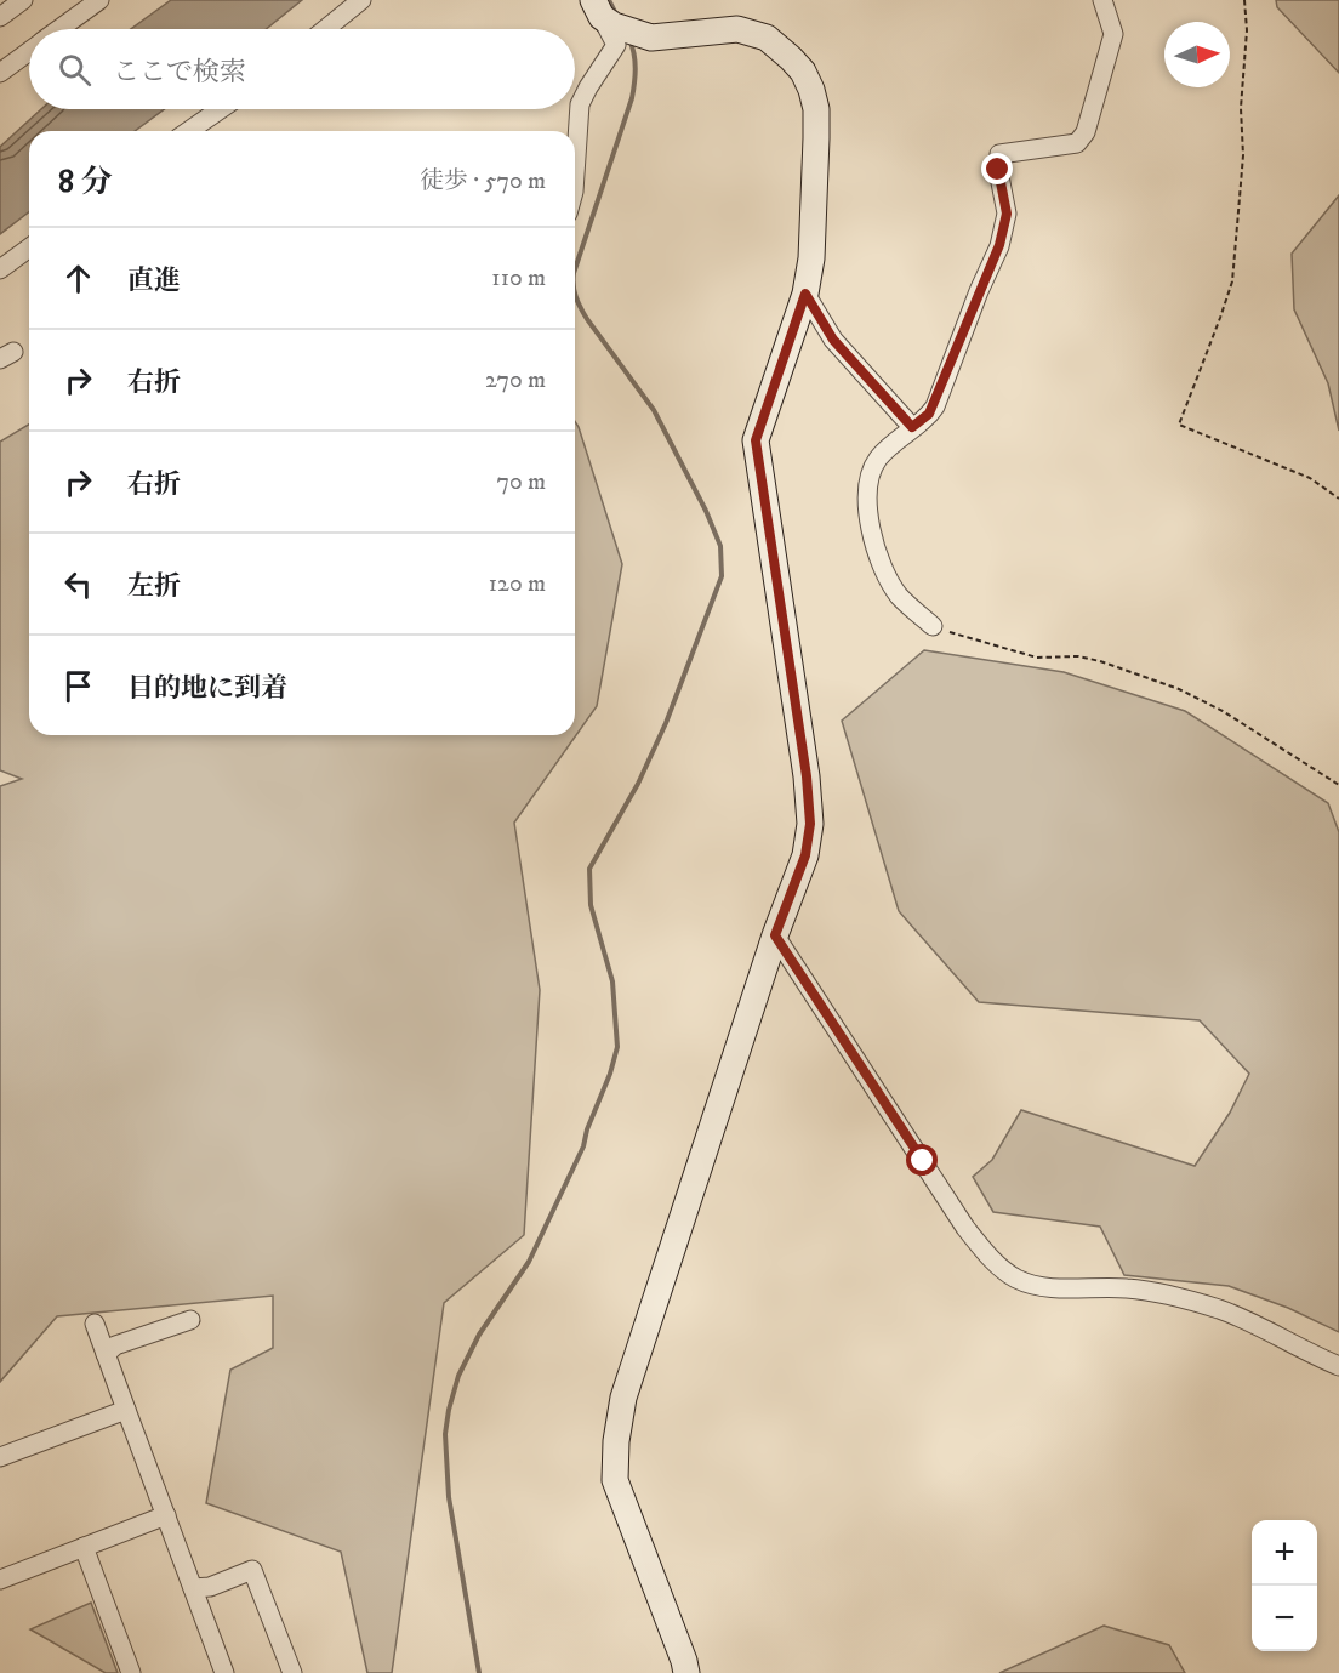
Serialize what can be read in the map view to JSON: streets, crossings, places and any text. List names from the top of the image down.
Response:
{
  "north": "right",
  "page": {
    "search": "ここで検索",
    "heading": ["8 分", "徒歩 · 570 m"],
    "list": [
      ["直進", "110 m"],
      ["右折", "270 m"],
      ["右折", "70 m"],
      ["左折", "120 m"],
      "目的地に到着"
    ],
    "map_buttons": ["+", "−"]
  }
}
